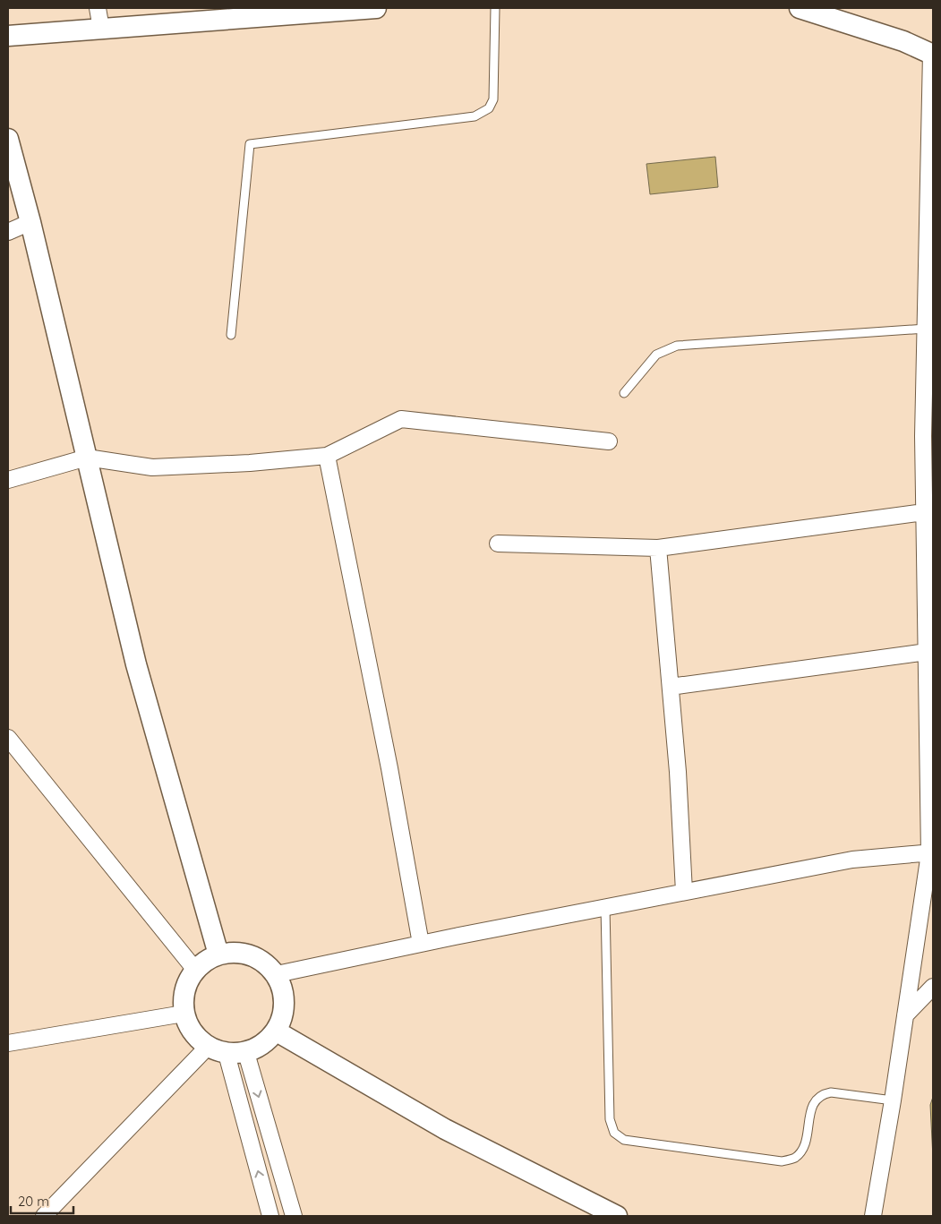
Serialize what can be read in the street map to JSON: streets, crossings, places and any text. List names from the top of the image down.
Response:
{
  "scale_bar": "20 m"
}
